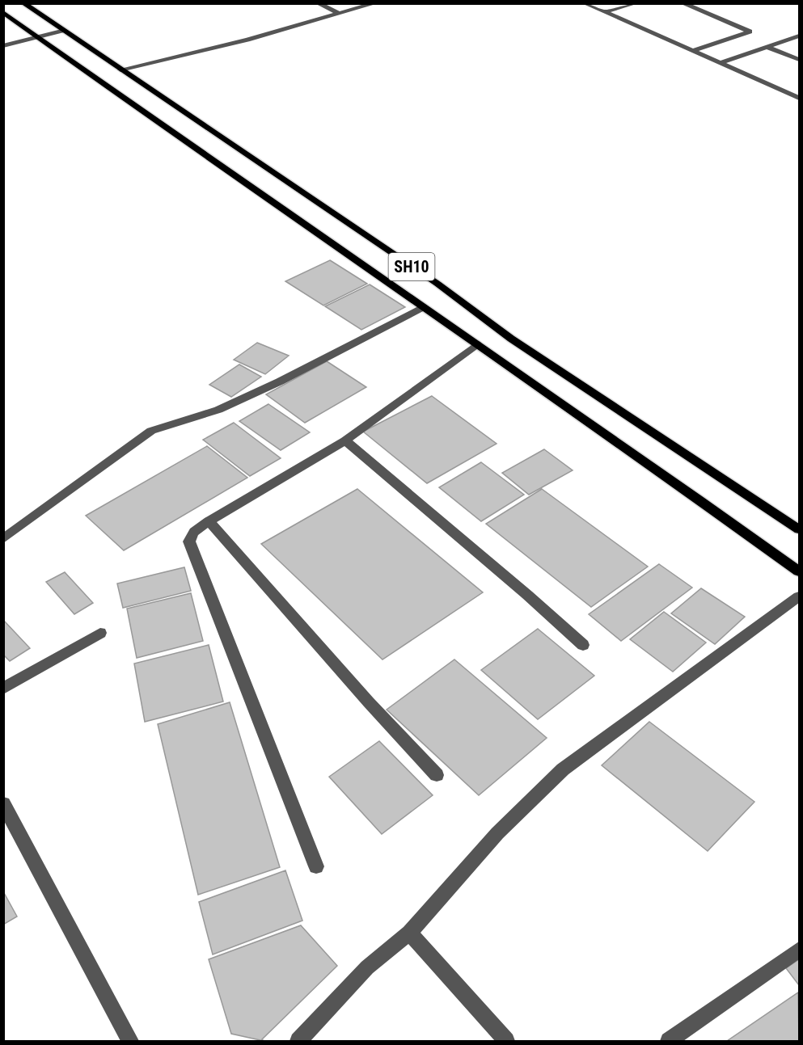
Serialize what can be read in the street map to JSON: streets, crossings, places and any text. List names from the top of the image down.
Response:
{
  "streets": {
    "main road": ["SH10"]
  }
}
